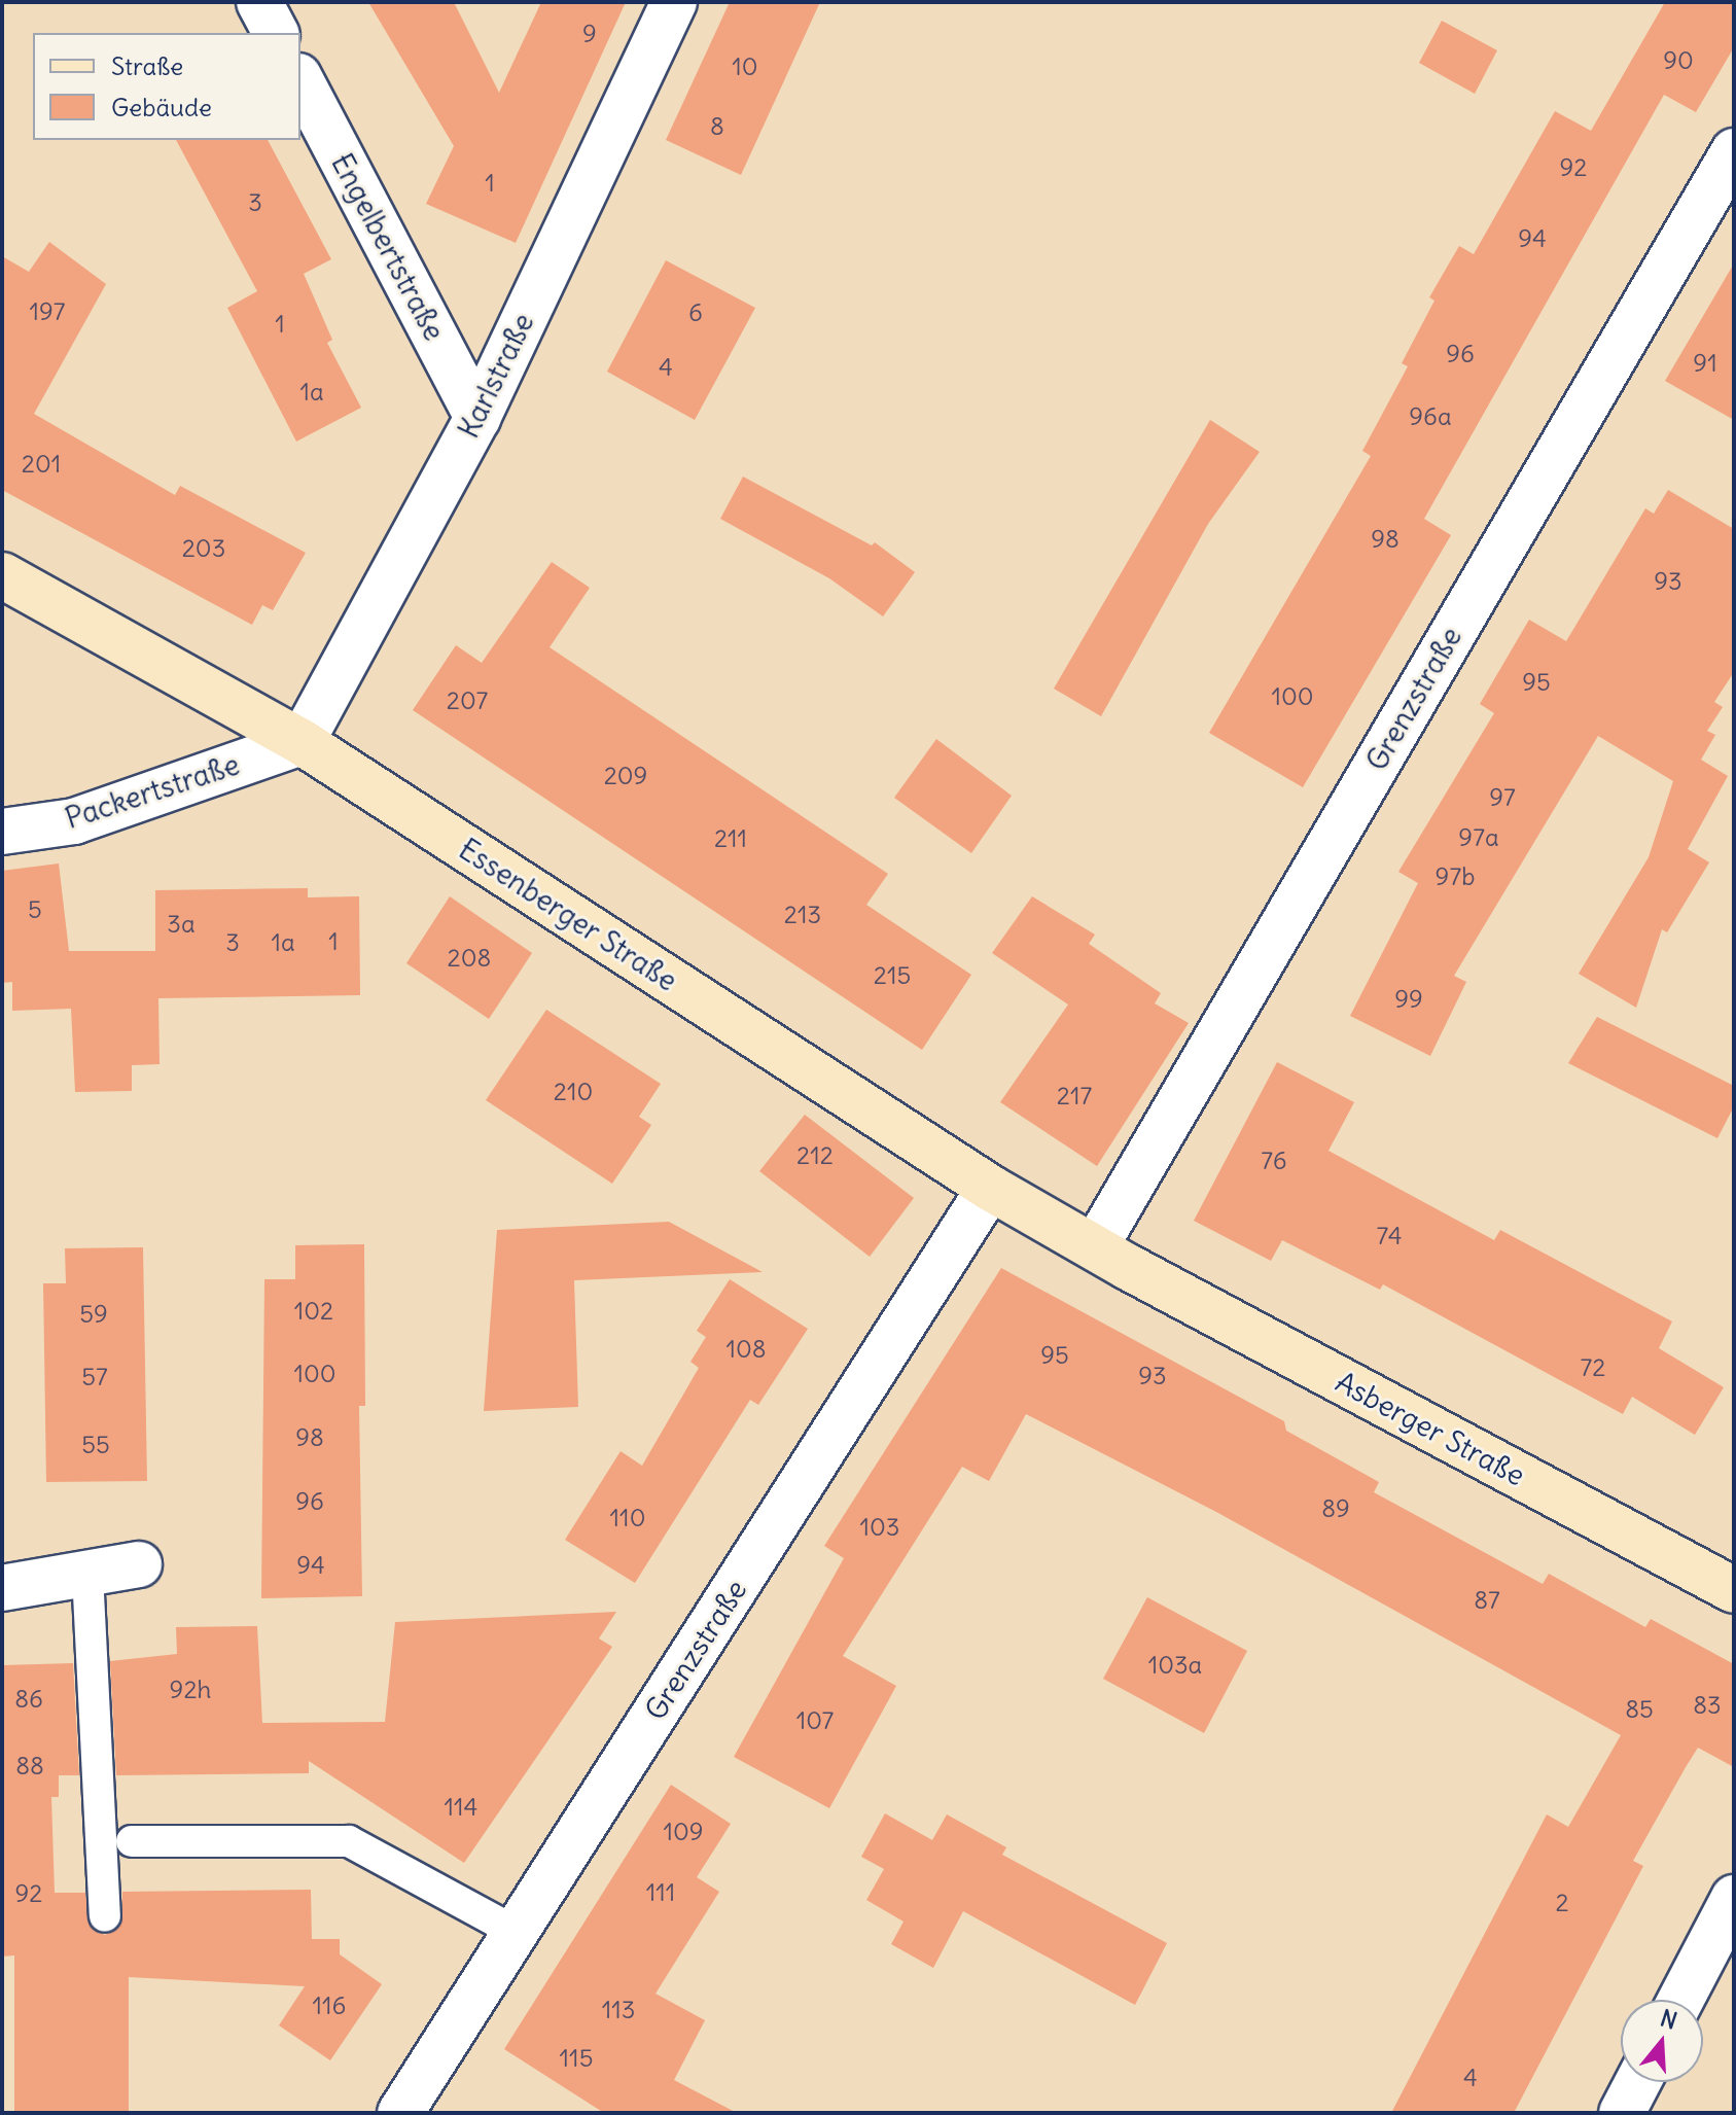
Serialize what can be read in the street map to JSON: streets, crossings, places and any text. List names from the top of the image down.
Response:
{
  "streets": {
    "street": [
      "Engelbertstraße",
      "Karlstraße",
      "Grenzstraße",
      "Packertstraße",
      "Essenberger Straße",
      "Asberger Straße"
    ]
  },
  "crossings": [
    ["Engelbertstraße", "Karlstraße"],
    ["Karlstraße", "Packertstraße"],
    ["Karlstraße", "Essenberger Straße"],
    ["Grenzstraße", "Essenberger Straße"],
    ["Grenzstraße", "Asberger Straße"],
    ["Packertstraße", "Essenberger Straße"],
    ["Essenberger Straße", "Asberger Straße"]
  ],
  "house_numbers": [
    "9",
    "90",
    "10",
    "8",
    "92",
    "1",
    "3",
    "94",
    "197",
    "6",
    "1",
    "96",
    "91",
    "4",
    "1a",
    "96a",
    "201",
    "98",
    "203",
    "93",
    "95",
    "100",
    "207",
    "209",
    "97",
    "97a",
    "211",
    "97b",
    "5",
    "213",
    "3a",
    "1",
    "3",
    "1a",
    "208",
    "215",
    "99",
    "210",
    "217",
    "212",
    "76",
    "74",
    "102",
    "59",
    "108",
    "95",
    "72",
    "100",
    "93",
    "57",
    "98",
    "55",
    "96",
    "89",
    "110",
    "103",
    "94",
    "87",
    "103a",
    "92h",
    "86",
    "83",
    "85",
    "107",
    "88",
    "114",
    "109",
    "111",
    "92",
    "2",
    "116",
    "113",
    "115",
    "4"
  ],
  "legend": ["Straße", "Gebäude"],
  "north": "top"
}
